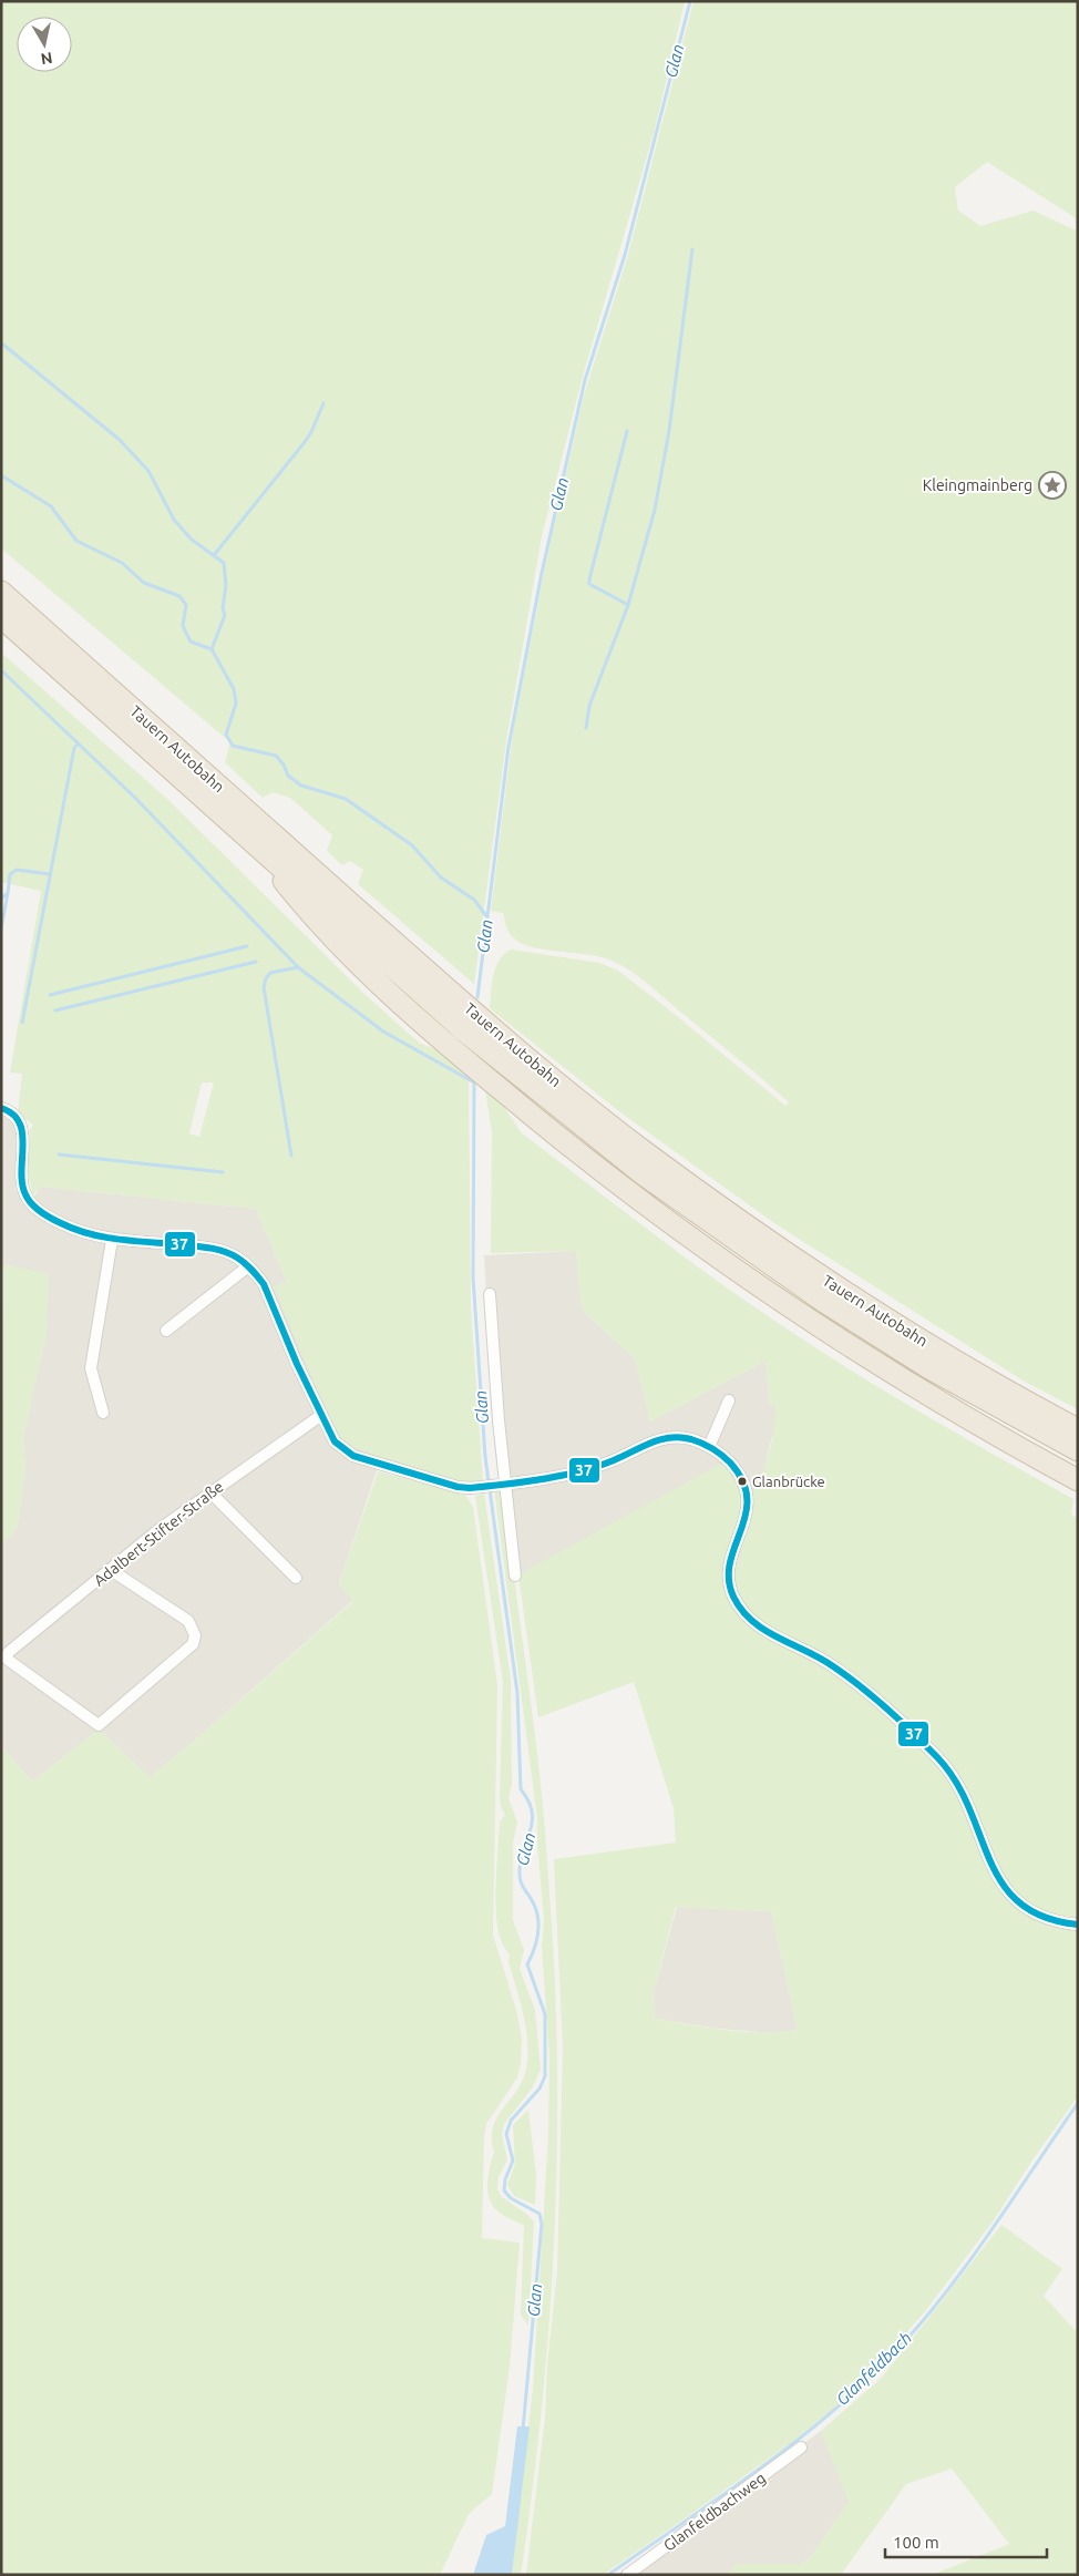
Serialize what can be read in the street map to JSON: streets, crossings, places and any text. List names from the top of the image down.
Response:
{
  "streets": {
    "highway": ["Tauern Autobahn"],
    "street": ["Adalbert-Stifter-Straße", "Glanfeldbachweg"]
  },
  "water": ["Glan", "Glanfeldbach"],
  "places": {
    "place": ["Kleingmainberg"],
    "other": ["Glanbrücke"]
  },
  "lines": ["transit line 37"],
  "scale_bar": "100 m",
  "north": "bottom"
}
